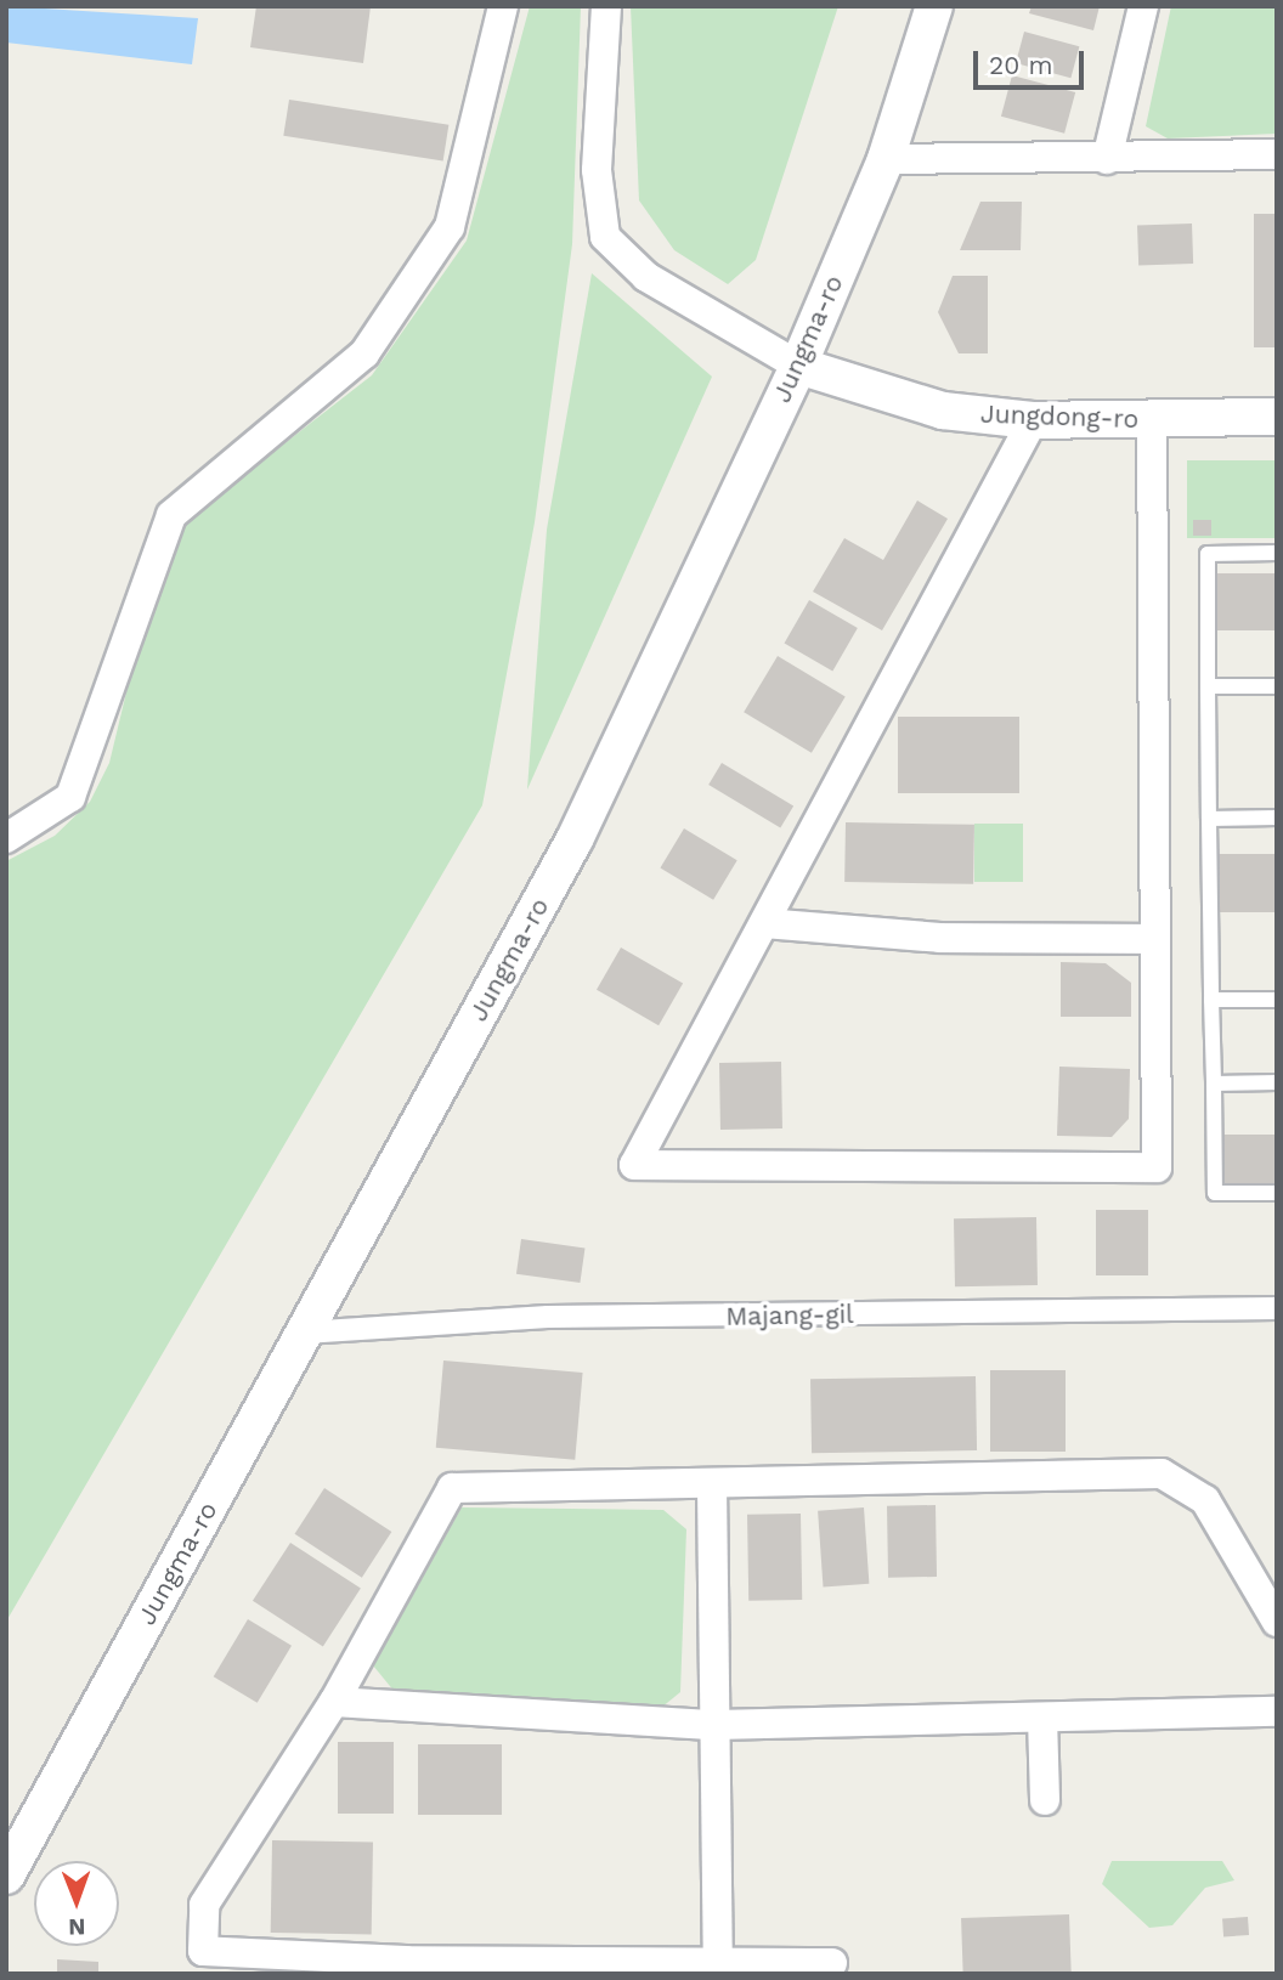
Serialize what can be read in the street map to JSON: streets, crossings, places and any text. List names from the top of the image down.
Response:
{
  "streets": {
    "street": ["Jungma-ro", "Jungdong-ro", "Majang-gil"]
  },
  "crossings": [
    ["Jungma-ro", "Jungdong-ro"],
    ["Jungma-ro", "Majang-gil"]
  ],
  "scale_bar": "20 m",
  "north": "bottom"
}
